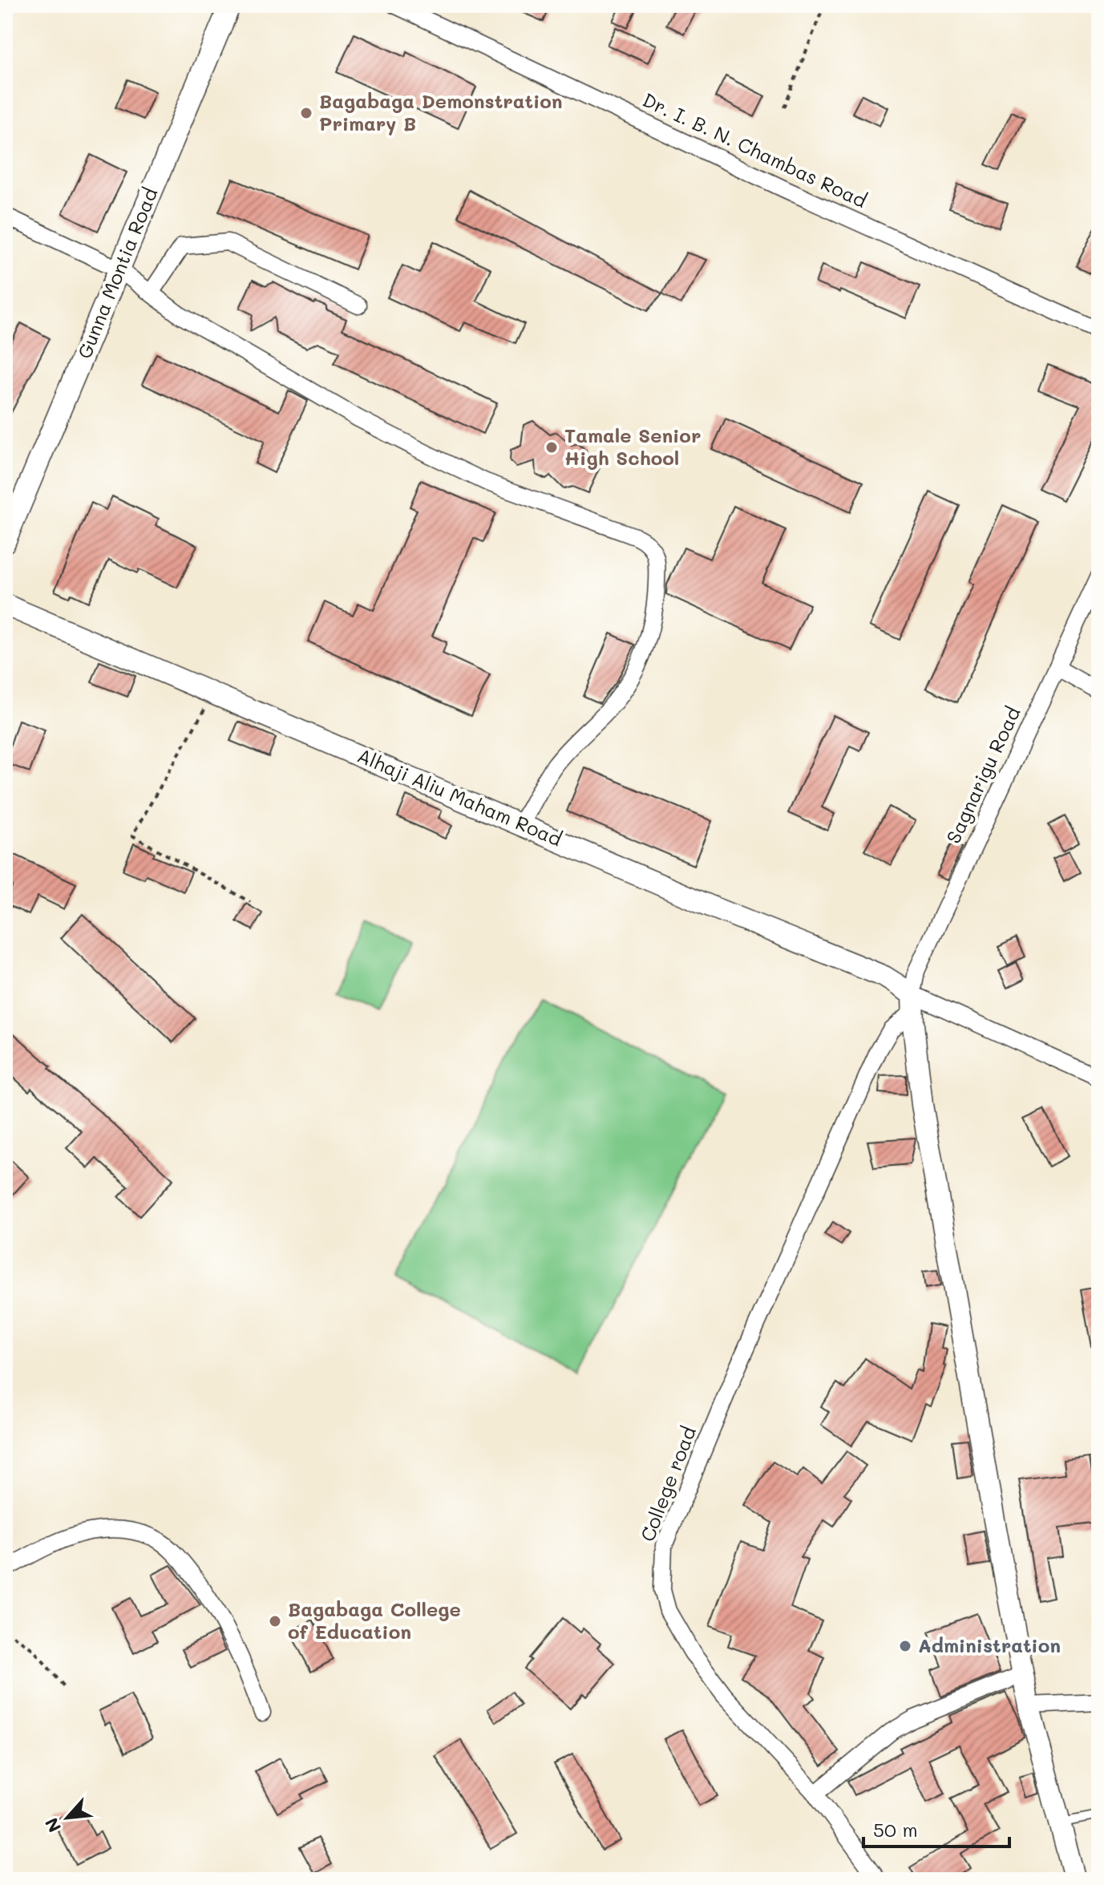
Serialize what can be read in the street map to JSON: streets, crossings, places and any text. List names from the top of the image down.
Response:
{
  "streets": {
    "street": [
      "Dr. I. B. N. Chambas Road",
      "Gunna Montia Road",
      "Sagnarigu Road",
      "Alhaji Aliu Maham Road",
      "College road"
    ]
  },
  "crossings": [
    ["Sagnarigu Road", "Alhaji Aliu Maham Road"],
    ["Sagnarigu Road", "College road"],
    ["Alhaji Aliu Maham Road", "College road"]
  ],
  "places": [
    "Bagabaga Demonstration Primary B",
    "Tamale Senior High School",
    "Bagabaga College of Education",
    "Administration"
  ],
  "scale_bar": "50 m",
  "north": "bottom left"
}
